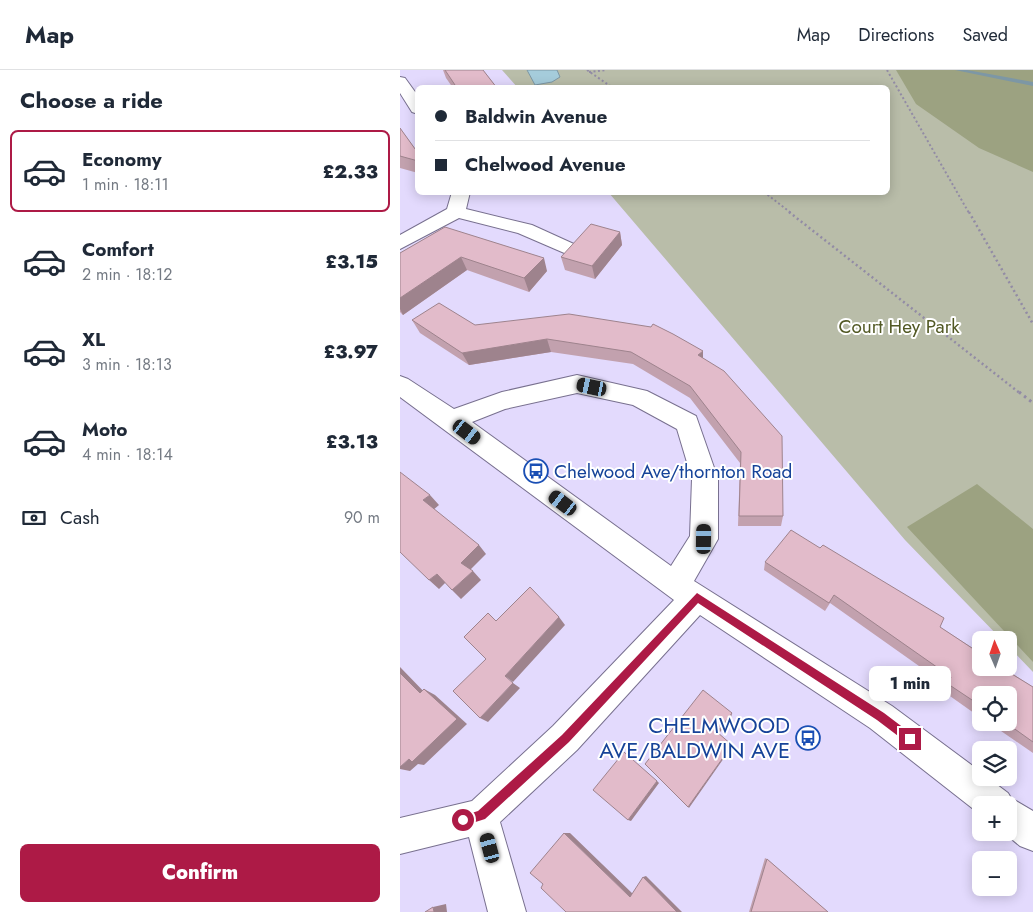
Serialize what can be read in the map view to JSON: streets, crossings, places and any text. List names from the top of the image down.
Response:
{
  "parks": ["Court Hey Park"],
  "places": {
    "bus stop": ["Chelwood Ave/thornton Road", "CHELMWOOD AVE/BALDWIN AVE"]
  },
  "north": "top",
  "page": {
    "header": "Map",
    "nav": ["Map", "Directions", "Saved"],
    "heading": "Choose a ride",
    "banner": ["Baldwin Avenue", "Chelwood Avenue"],
    "list": [
      {
        "name": "Economy",
        "note": "1 min · 18:11",
        "value": "£2.33"
      },
      {
        "name": "Comfort",
        "note": "2 min · 18:12",
        "value": "£3.15"
      },
      {
        "name": "XL",
        "note": "3 min · 18:13",
        "value": "£3.97"
      },
      {
        "name": "Moto",
        "note": "4 min · 18:14",
        "value": "£3.13"
      }
    ],
    "pay": ["Cash", "90 m"],
    "map_buttons": ["+", "−"],
    "bubble": "1 min",
    "buttons": "Confirm"
  }
}
